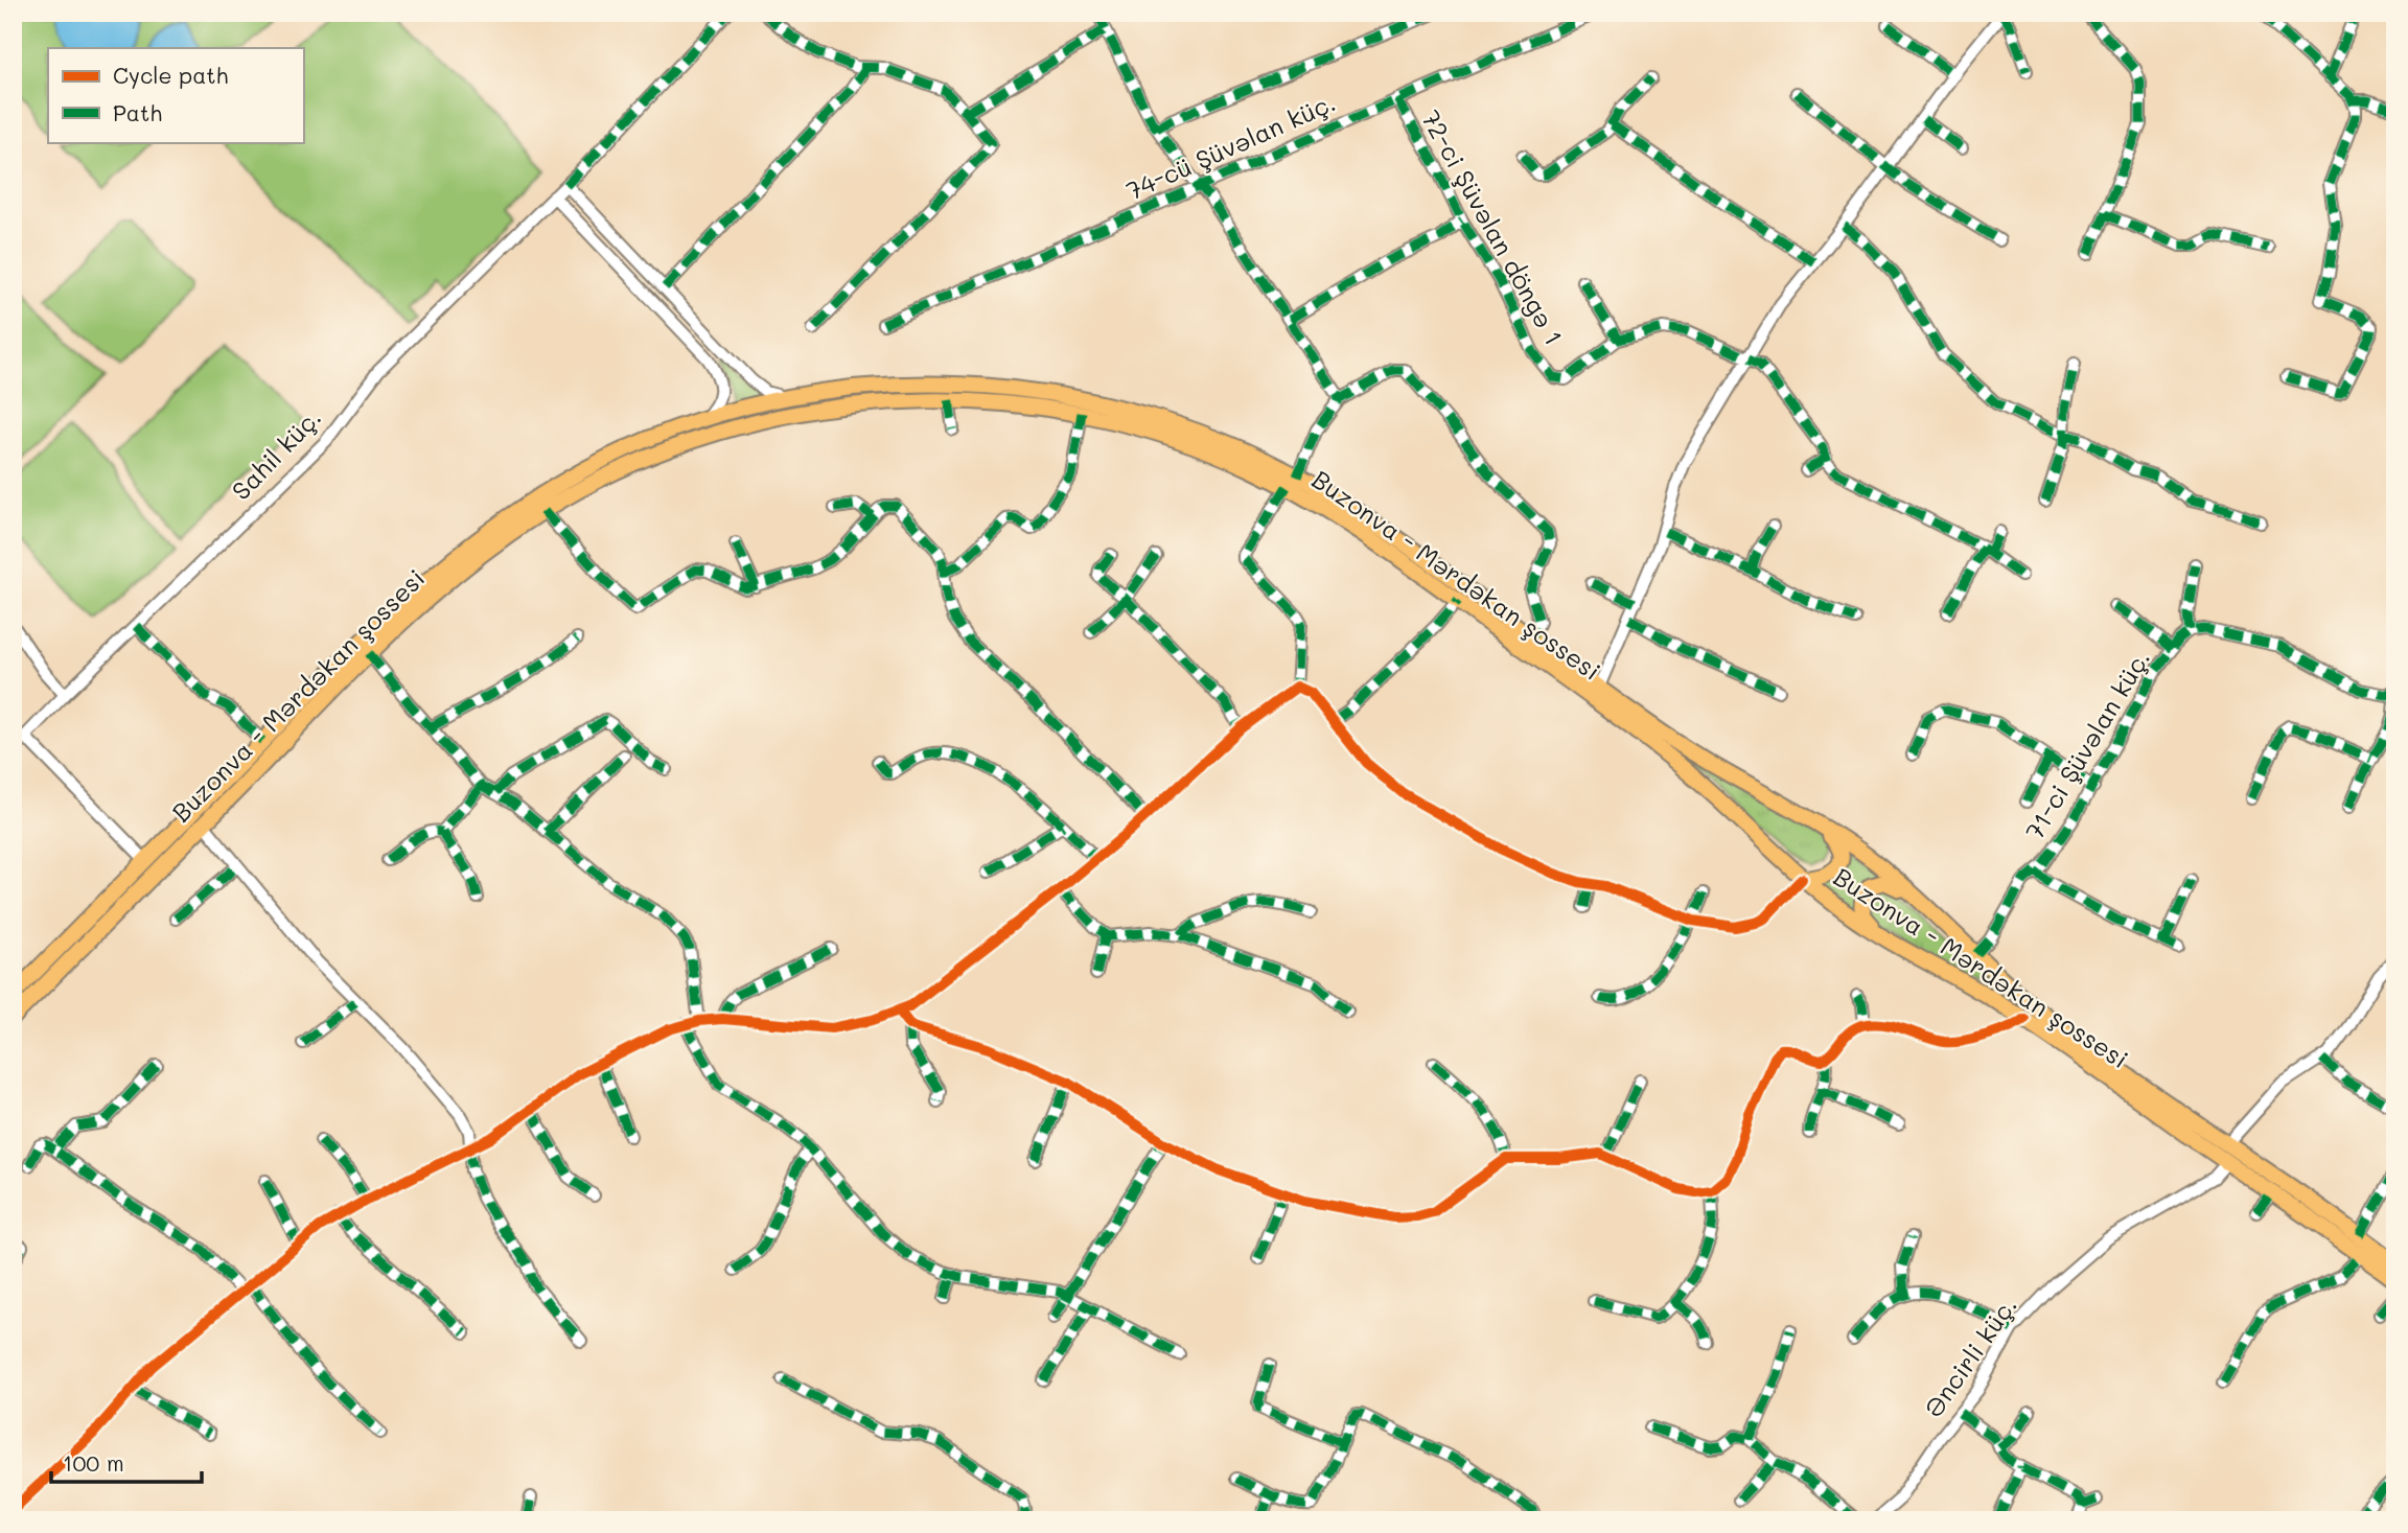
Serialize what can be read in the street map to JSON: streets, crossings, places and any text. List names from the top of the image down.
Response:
{
  "streets": {
    "main road": ["Buzonva - Mərdəkan şossesi"],
    "street": [
      "74-cü Şüvəlan küç.",
      "72-ci Şüvəlan döngə 1",
      "Sahil küç.",
      "71-ci Şüvəlan küç.",
      "Əncirli küç."
    ]
  },
  "crossings": [
    ["74-cü Şüvəlan küç.", "72-ci Şüvəlan döngə 1"],
    ["Buzonva - Mərdəkan şossesi", "Əncirli küç."]
  ],
  "legend": ["Cycle path", "Path"],
  "scale_bar": "100 m"
}
